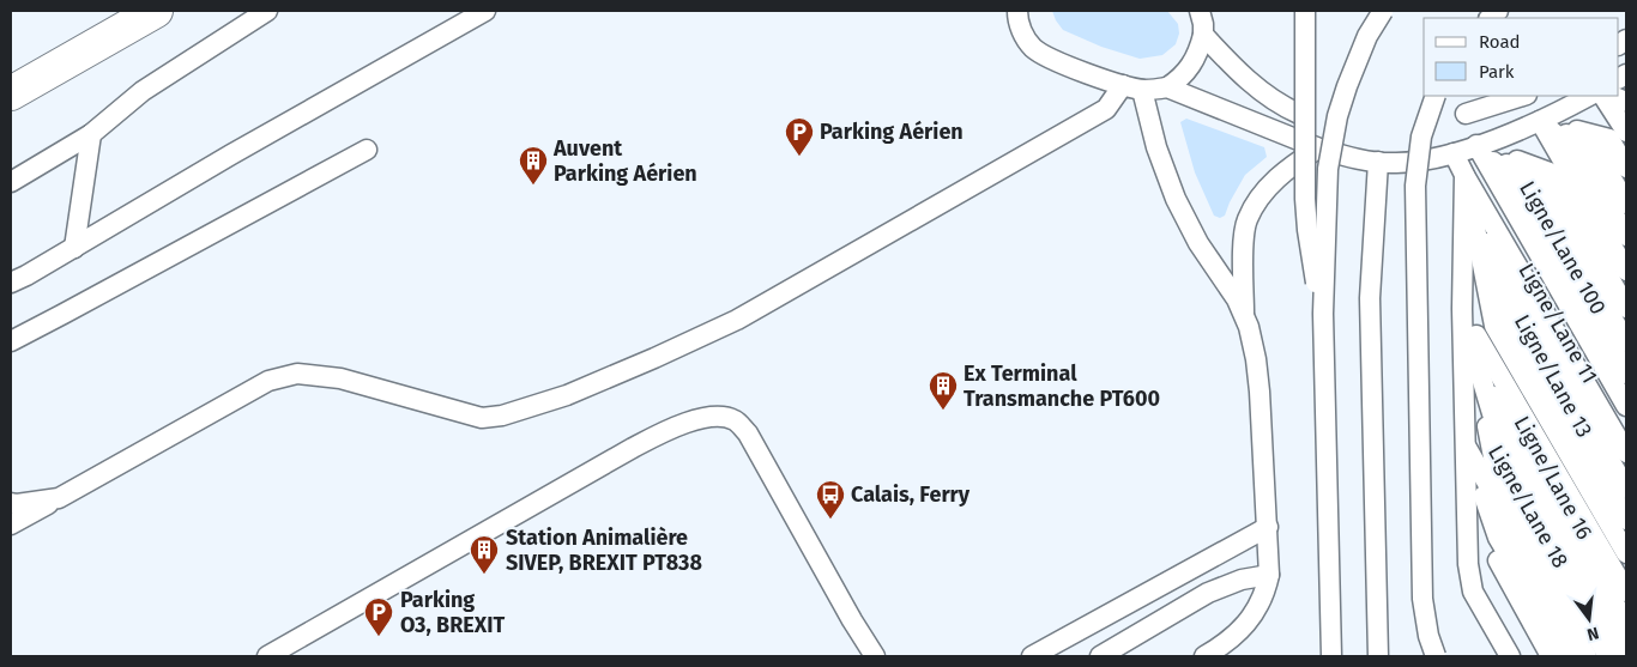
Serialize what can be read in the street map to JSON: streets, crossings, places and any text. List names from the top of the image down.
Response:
{
  "streets": {
    "lane": [
      "Ligne/Lane 100",
      "Ligne/Lane 11",
      "Ligne/Lane 13",
      "Ligne/Lane 16",
      "Ligne/Lane 18"
    ]
  },
  "crossings": [
    ["Ligne/Lane 11", "Ligne/Lane 13"]
  ],
  "places": {
    "parking": ["Parking Aérien", "Parking O3, BREXIT"],
    "building": ["Auvent Parking Aérien", "Ex Terminal Transmanche PT600", "Station Animalière SIVEP, BREXIT PT838"],
    "bus stop": ["Calais, Ferry"]
  },
  "legend": ["Road", "Park"],
  "north": "bottom"
}
